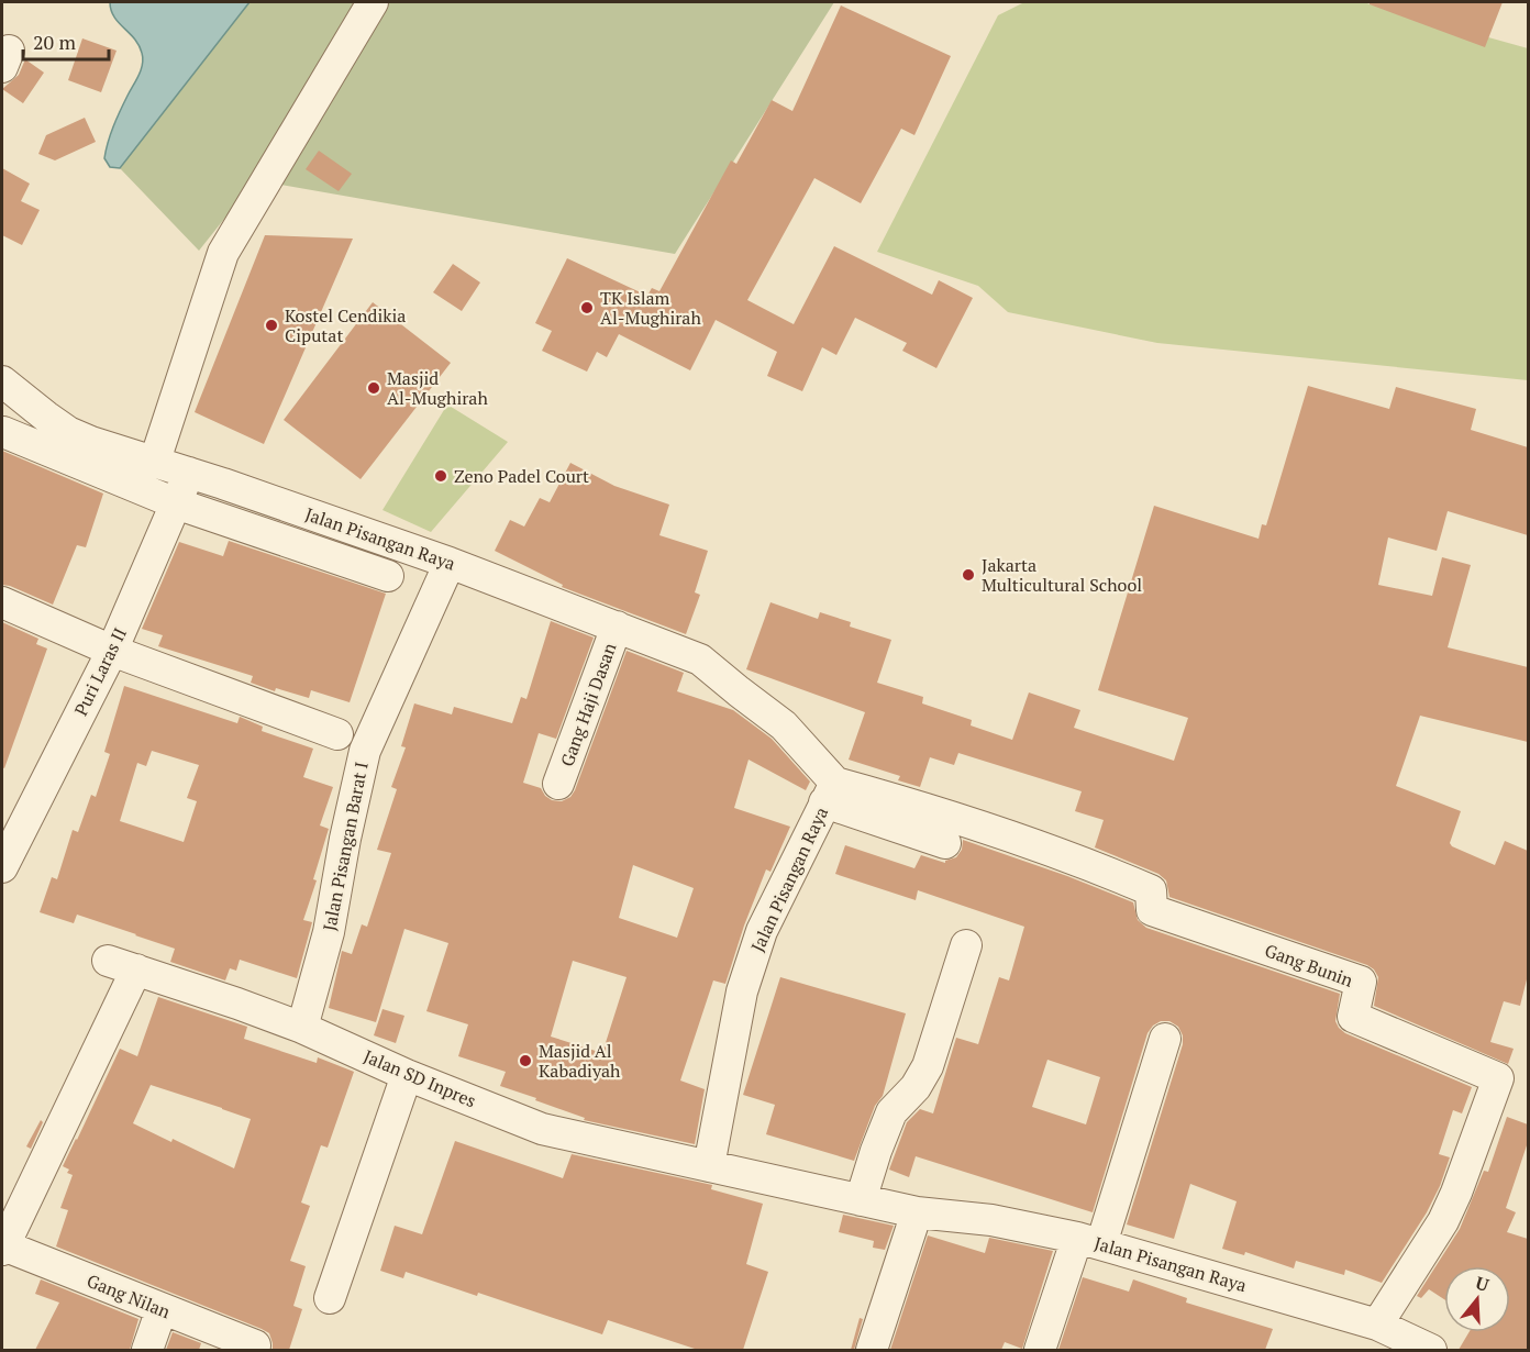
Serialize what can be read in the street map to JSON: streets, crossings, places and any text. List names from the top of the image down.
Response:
{
  "streets": {
    "street": [
      "Jalan Pisangan Raya",
      "Puri Laras II",
      "Gang Haji Dasan",
      "Jalan Pisangan Barat I",
      "Gang Bunin",
      "Jalan SD Inpres",
      "Gang Nilan"
    ]
  },
  "crossings": [
    ["Jalan Pisangan Raya", "Puri Laras II"],
    ["Jalan Pisangan Raya", "Gang Haji Dasan"],
    ["Jalan Pisangan Raya", "Jalan Pisangan Barat I"],
    ["Jalan Pisangan Raya", "Gang Bunin"],
    ["Jalan Pisangan Raya", "Jalan SD Inpres"],
    ["Jalan Pisangan Barat I", "Jalan SD Inpres"],
    ["Jalan SD Inpres", "Gang Nilan"]
  ],
  "places": [
    "TK Islam Al-Mughirah",
    "Kostel Cendikia Ciputat",
    "Masjid Al-Mughirah",
    "Zeno Padel Court",
    "Jakarta Multicultural School",
    "Masjid Al Kabadiyah"
  ],
  "scale_bar": "20 m",
  "north": "top"
}
